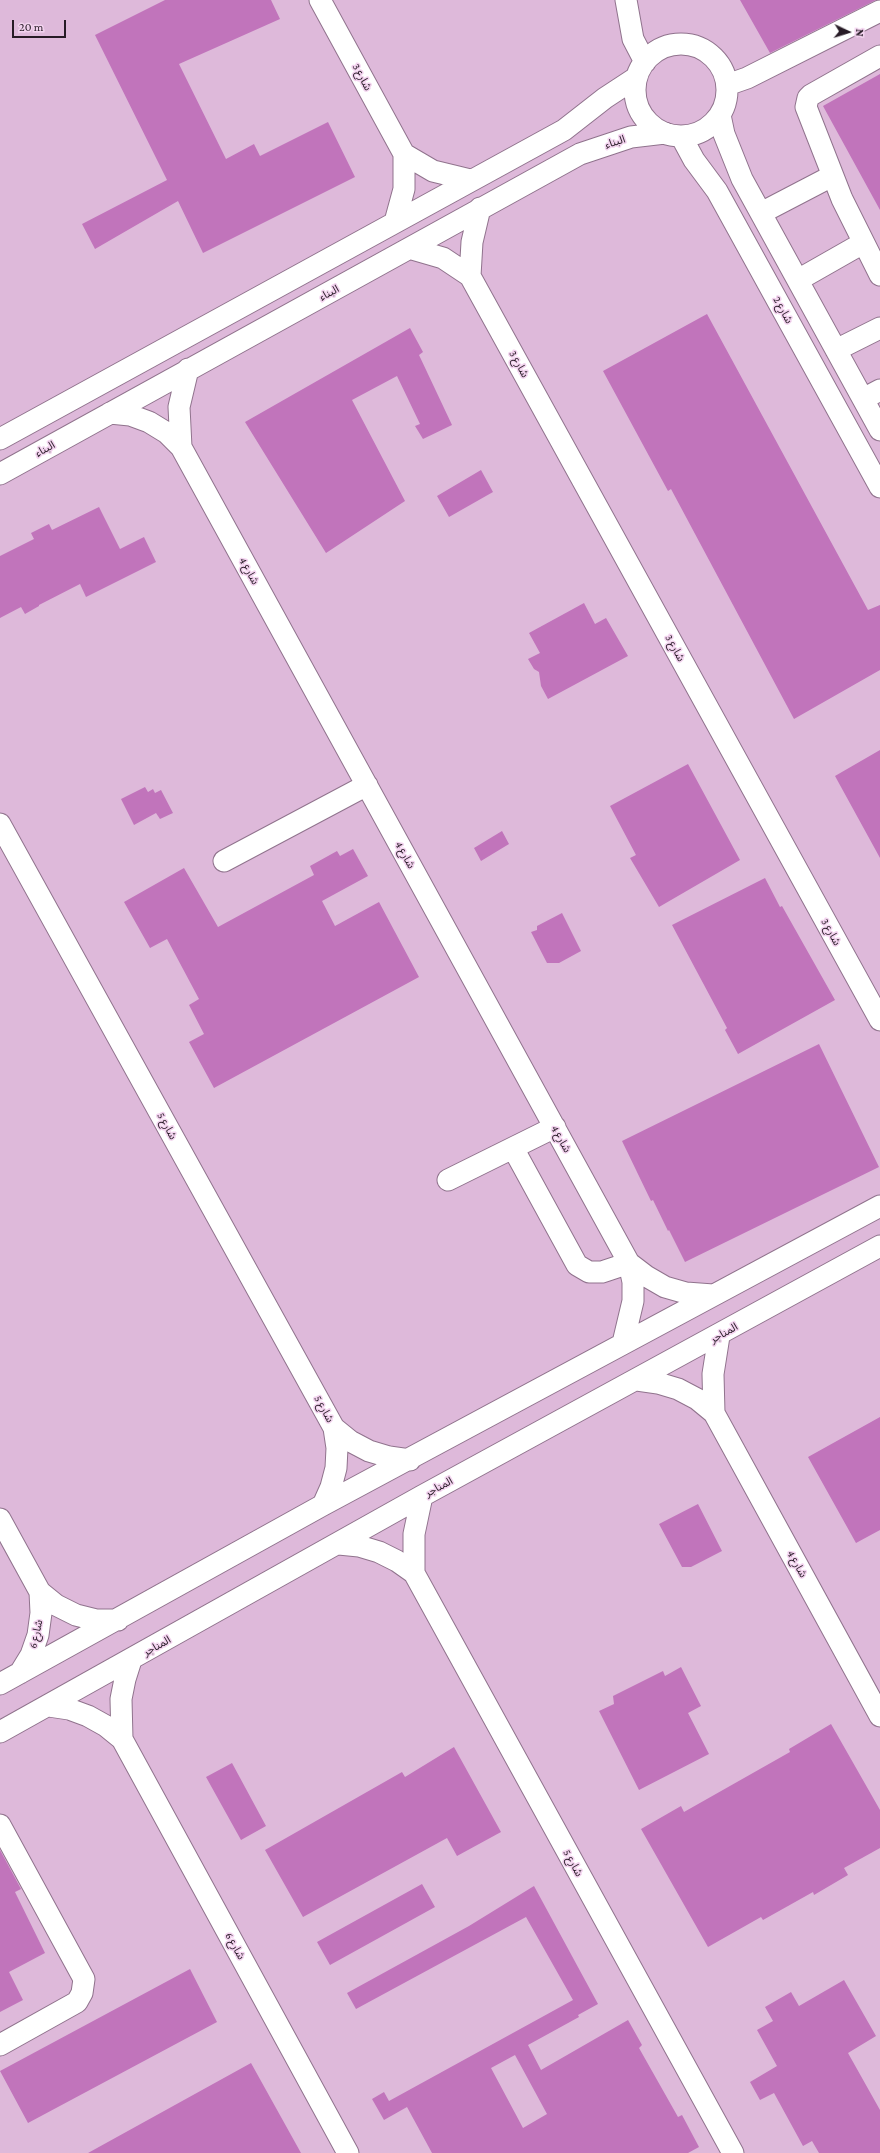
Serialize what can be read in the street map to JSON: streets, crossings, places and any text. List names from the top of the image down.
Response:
{
  "streets": {
    "street": [
      "شارع 3",
      "البناء",
      "شارع 2",
      "شارع 4",
      "شارع 5",
      "المناجر",
      "شارع 6"
    ]
  },
  "crossings": [
    ["شارع 3", "البناء"],
    ["البناء", "شارع 2"],
    ["البناء", "شارع 4"],
    ["شارع 4", "المناجر"],
    ["شارع 5", "المناجر"],
    ["المناجر", "شارع 6"]
  ],
  "scale_bar": "20 m",
  "north": "right"
}
